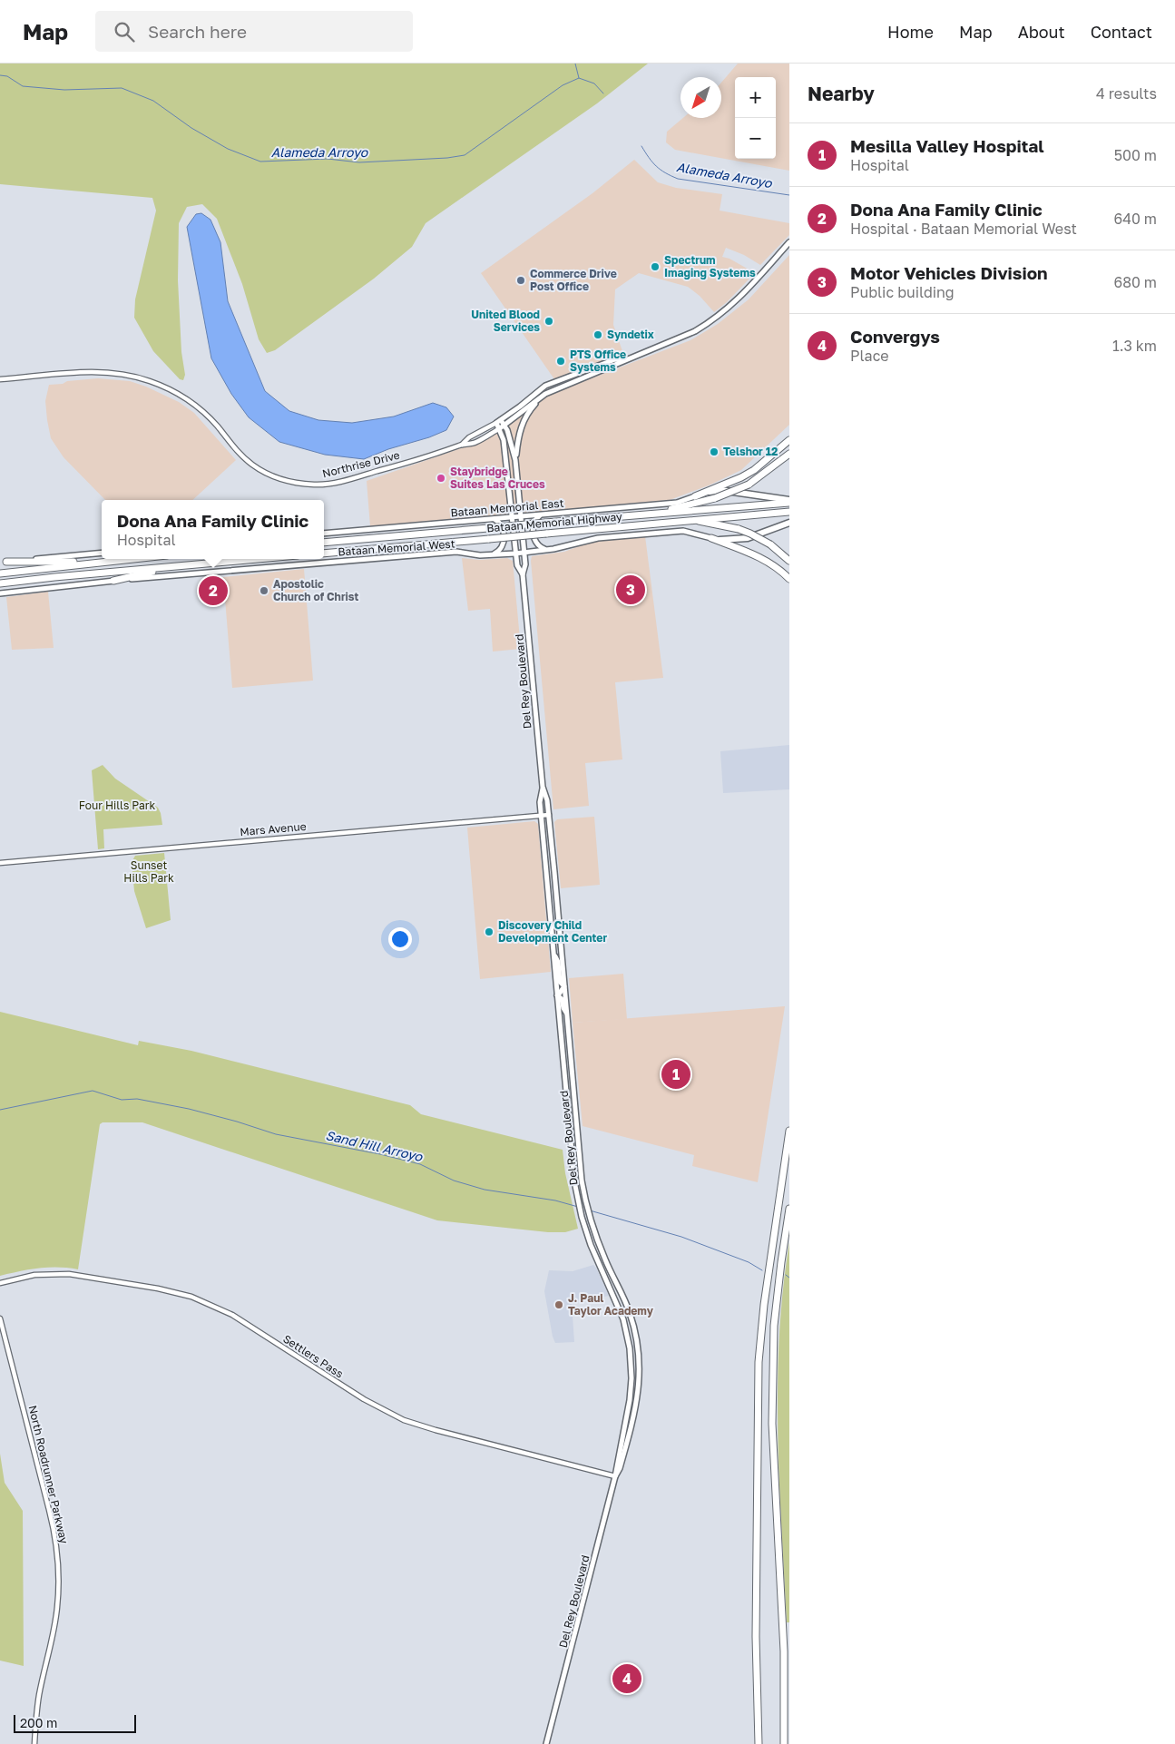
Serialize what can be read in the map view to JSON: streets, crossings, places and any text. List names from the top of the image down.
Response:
{
  "streets": {
    "highway": ["Bataan Memorial Highway"],
    "main road": ["Bataan Memorial East", "Bataan Memorial West", "Del Rey Boulevard"],
    "street": [
      "Northrise Drive",
      "Mars Avenue",
      "Settlers Pass",
      "North Roadrunner Parkway"
    ]
  },
  "crossings": [
    ["Northrise Drive", "Del Rey Boulevard"],
    ["Bataan Memorial East", "Del Rey Boulevard"],
    ["Bataan Memorial West", "Del Rey Boulevard"],
    ["Del Rey Boulevard", "Mars Avenue"],
    ["Del Rey Boulevard", "Settlers Pass"]
  ],
  "water": ["Alameda Arroyo", "Sand Hill Arroyo"],
  "parks": ["Four Hills Park", "Sunset Hills Park"],
  "places": [
    "Spectrum Imaging Systems",
    "Commerce Drive Post Office",
    "United Blood Services",
    "Syndetix",
    "PTS Office Systems",
    "Telshor 12",
    "Staybridge Suites Las Cruces",
    "Apostolic Church of Christ",
    "Discovery Child Development Center",
    "J. Paul Taylor Academy"
  ],
  "scale_bar": "200 m",
  "north": "bottom left",
  "page": {
    "header": "Map",
    "search": "Search here",
    "nav": [
      "Home",
      "Map",
      "About",
      "Contact"
    ],
    "heading": ["Nearby", "4 results"],
    "map_buttons": ["+", "−"],
    "list": [
      {
        "mark": "1",
        "name": "Mesilla Valley Hospital",
        "note": "Hospital",
        "value": "500 m"
      },
      {
        "mark": "2",
        "name": "Dona Ana Family Clinic",
        "note": "Hospital · Bataan Memorial West",
        "value": "640 m"
      },
      {
        "mark": "3",
        "name": "Motor Vehicles Division",
        "note": "Public building",
        "value": "680 m"
      },
      {
        "mark": "4",
        "name": "Convergys",
        "note": "Place",
        "value": "1.3 km"
      }
    ],
    "popup": ["Dona Ana Family Clinic", "Hospital"],
    "pins": [
      "3",
      "2",
      "1",
      "4"
    ],
    "scale": "200 m"
  }
}
